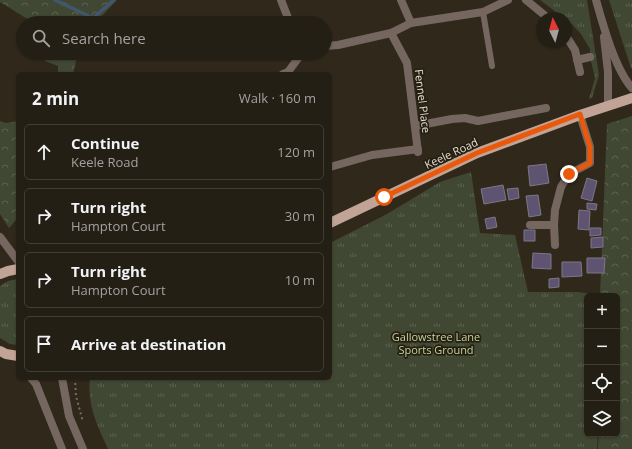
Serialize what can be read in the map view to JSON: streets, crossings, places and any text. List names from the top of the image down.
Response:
{
  "streets": {
    "main road": ["Keele Road"],
    "street": ["Fennel Place"]
  },
  "parks": ["Gallowstree Lane Sports Ground"],
  "north": "top",
  "page": {
    "search": "Search here",
    "heading": ["2 min", "Walk · 160 m"],
    "list": [
      ["Continue", "Keele Road", "120 m"],
      ["Turn right", "Hampton Court", "30 m"],
      ["Turn right", "Hampton Court", "10 m"],
      "Arrive at destination"
    ],
    "map_buttons": ["+", "−"]
  }
}
